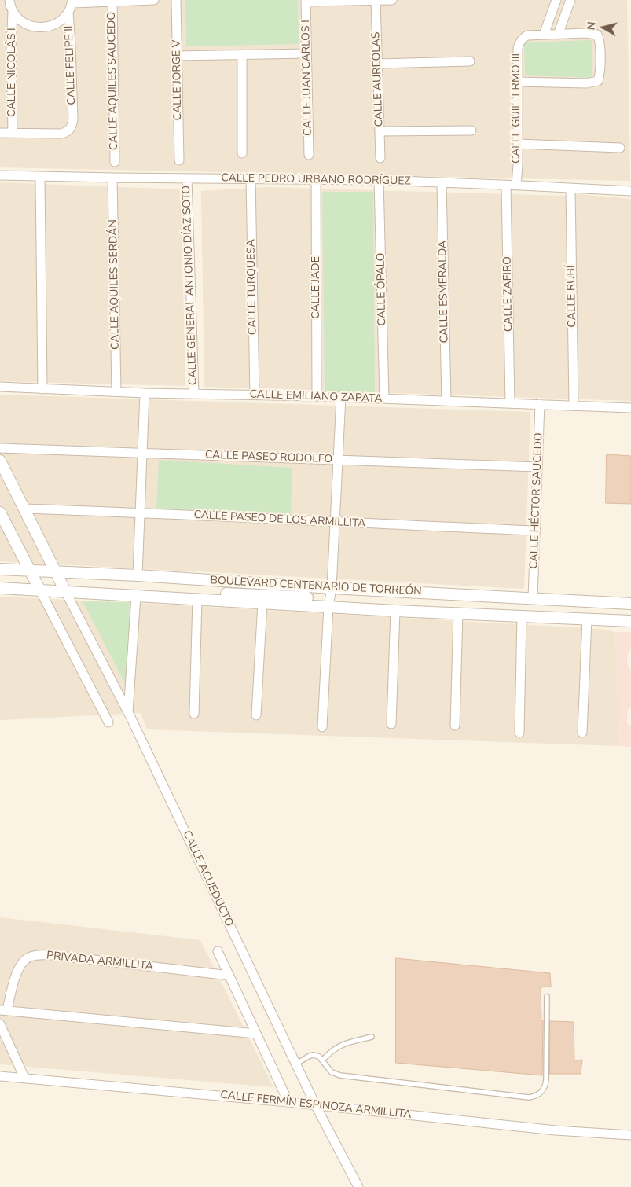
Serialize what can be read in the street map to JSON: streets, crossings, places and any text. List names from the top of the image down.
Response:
{
  "streets": {
    "street": [
      "CALLE FELIPE II",
      "CALLE NICOLÁS I",
      "CALLE JUAN CARLOS I",
      "CALLE AUREOLAS",
      "CALLE JORGE V",
      "CALLE AQUILES SAUCEDO",
      "CALLE GUILLERMO III",
      "CALLE PEDRO URBANO RODRÍGUEZ",
      "CALLE AQUILES SERDÁN",
      "CALLE GENERAL ANTONIO DÍAZ SOTO",
      "CALLE TURQUESA",
      "CALLE JADE",
      "CALLE ÓPALO",
      "CALLE ESMERALDA",
      "CALLE ZAFIRO",
      "CALLE RUBÍ",
      "CALLE EMILIANO ZAPATA",
      "CALLE PASEO RODOLFO",
      "CALLE HÉCTOR SAUCEDO",
      "CALLE PASEO DE LOS ARMILLITA",
      "BOULEVARD CENTENARIO DE TORREÓN",
      "CALLE ACUEDUCTO",
      "PRIVADA ARMILLITA",
      "CALLE FERMÍN ESPINOZA ARMILLITA"
    ]
  },
  "crossings": [
    ["CALLE FELIPE II", "CALLE NICOLÁS I"],
    ["CALLE GUILLERMO III", "CALLE PEDRO URBANO RODRÍGUEZ"],
    ["CALLE PEDRO URBANO RODRÍGUEZ", "CALLE AQUILES SERDÁN"],
    ["CALLE PEDRO URBANO RODRÍGUEZ", "CALLE GENERAL ANTONIO DÍAZ SOTO"],
    ["CALLE PEDRO URBANO RODRÍGUEZ", "CALLE TURQUESA"],
    ["CALLE PEDRO URBANO RODRÍGUEZ", "CALLE JADE"],
    ["CALLE PEDRO URBANO RODRÍGUEZ", "CALLE ÓPALO"],
    ["CALLE PEDRO URBANO RODRÍGUEZ", "CALLE ESMERALDA"],
    ["CALLE PEDRO URBANO RODRÍGUEZ", "CALLE ZAFIRO"],
    ["CALLE PEDRO URBANO RODRÍGUEZ", "CALLE RUBÍ"],
    ["CALLE AQUILES SERDÁN", "CALLE EMILIANO ZAPATA"],
    ["CALLE GENERAL ANTONIO DÍAZ SOTO", "CALLE EMILIANO ZAPATA"],
    ["CALLE TURQUESA", "CALLE EMILIANO ZAPATA"],
    ["CALLE JADE", "CALLE EMILIANO ZAPATA"],
    ["CALLE ÓPALO", "CALLE EMILIANO ZAPATA"],
    ["CALLE ESMERALDA", "CALLE EMILIANO ZAPATA"],
    ["CALLE ZAFIRO", "CALLE EMILIANO ZAPATA"],
    ["CALLE RUBÍ", "CALLE EMILIANO ZAPATA"],
    ["CALLE EMILIANO ZAPATA", "CALLE HÉCTOR SAUCEDO"],
    ["CALLE PASEO RODOLFO", "CALLE HÉCTOR SAUCEDO"],
    ["CALLE HÉCTOR SAUCEDO", "CALLE PASEO DE LOS ARMILLITA"],
    ["CALLE HÉCTOR SAUCEDO", "BOULEVARD CENTENARIO DE TORREÓN"],
    ["CALLE PASEO DE LOS ARMILLITA", "CALLE ACUEDUCTO"],
    ["BOULEVARD CENTENARIO DE TORREÓN", "CALLE ACUEDUCTO"],
    ["CALLE ACUEDUCTO", "CALLE FERMÍN ESPINOZA ARMILLITA"]
  ],
  "north": "left"
}
